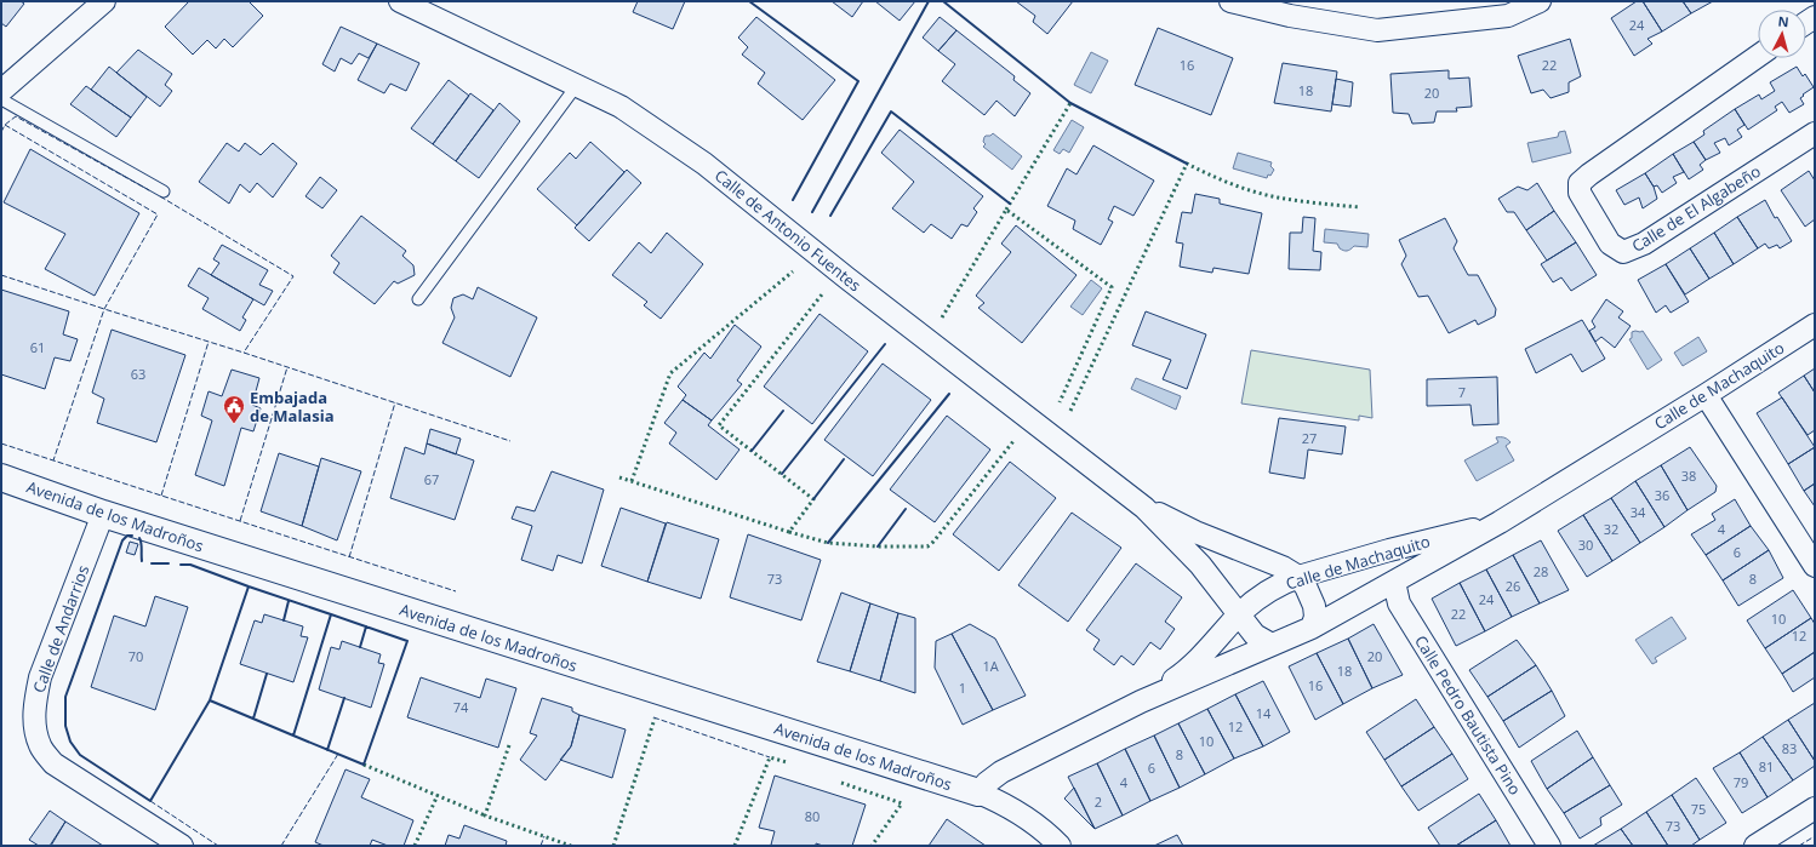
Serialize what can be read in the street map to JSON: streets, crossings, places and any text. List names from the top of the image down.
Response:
{
  "streets": {
    "street": [
      "Calle de El Algabeño",
      "Calle de Antonio Fuentes",
      "Calle de Machaquito",
      "Avenida de los Madroños",
      "Calle de Andarrios",
      "Calle Pedro Bautista Pino"
    ]
  },
  "crossings": [
    ["Calle de Antonio Fuentes", "Calle de Machaquito"],
    ["Calle de Machaquito", "Avenida de los Madroños"],
    ["Calle de Machaquito", "Calle Pedro Bautista Pino"],
    ["Avenida de los Madroños", "Calle de Andarrios"]
  ],
  "places": {
    "public building": ["Embajada de Malasia"]
  },
  "house_numbers": [
    "24",
    "16",
    "22",
    "18",
    "20",
    "61",
    "63",
    "7",
    "27",
    "38",
    "67",
    "36",
    "34",
    "32",
    "4",
    "30",
    "6",
    "28",
    "73",
    "8",
    "26",
    "24",
    "22",
    "10",
    "12",
    "70",
    "20",
    "1A",
    "18",
    "16",
    "1",
    "74",
    "14",
    "12",
    "10",
    "83",
    "8",
    "81",
    "6",
    "4",
    "79",
    "2",
    "75",
    "80",
    "73"
  ],
  "north": "top"
}
